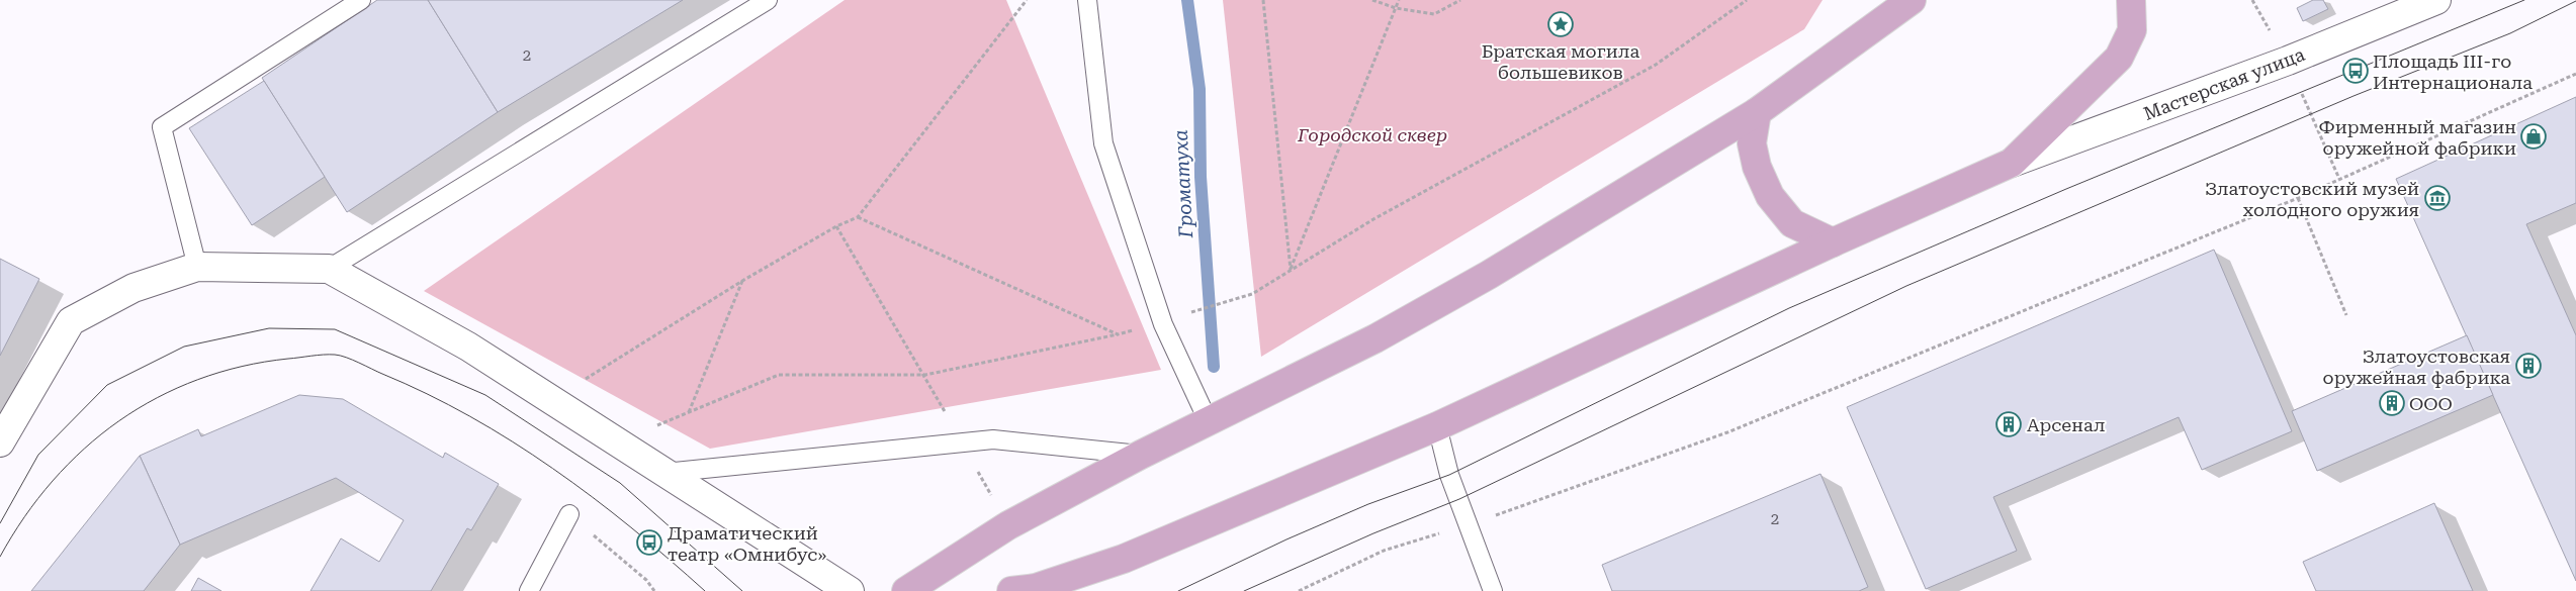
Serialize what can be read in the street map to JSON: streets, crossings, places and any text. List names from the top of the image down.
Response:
{
  "streets": {
    "street": ["Мастерская улица"]
  },
  "water": ["Громатуха"],
  "parks": ["Городской сквер"],
  "places": {
    "place": ["Братская могила большевиков"],
    "bus stop": ["Площадь III-го Интернационала", "Драматический театр «Омнибус»"],
    "shop": ["Фирменный магазин оружейной фабрики"],
    "museum": ["Златоустовский музей холодного оружия"],
    "building": ["Златоустовская оружейная фабрика", "ООО", "Арсенал"]
  },
  "house_numbers": ["2", "2"]
}
